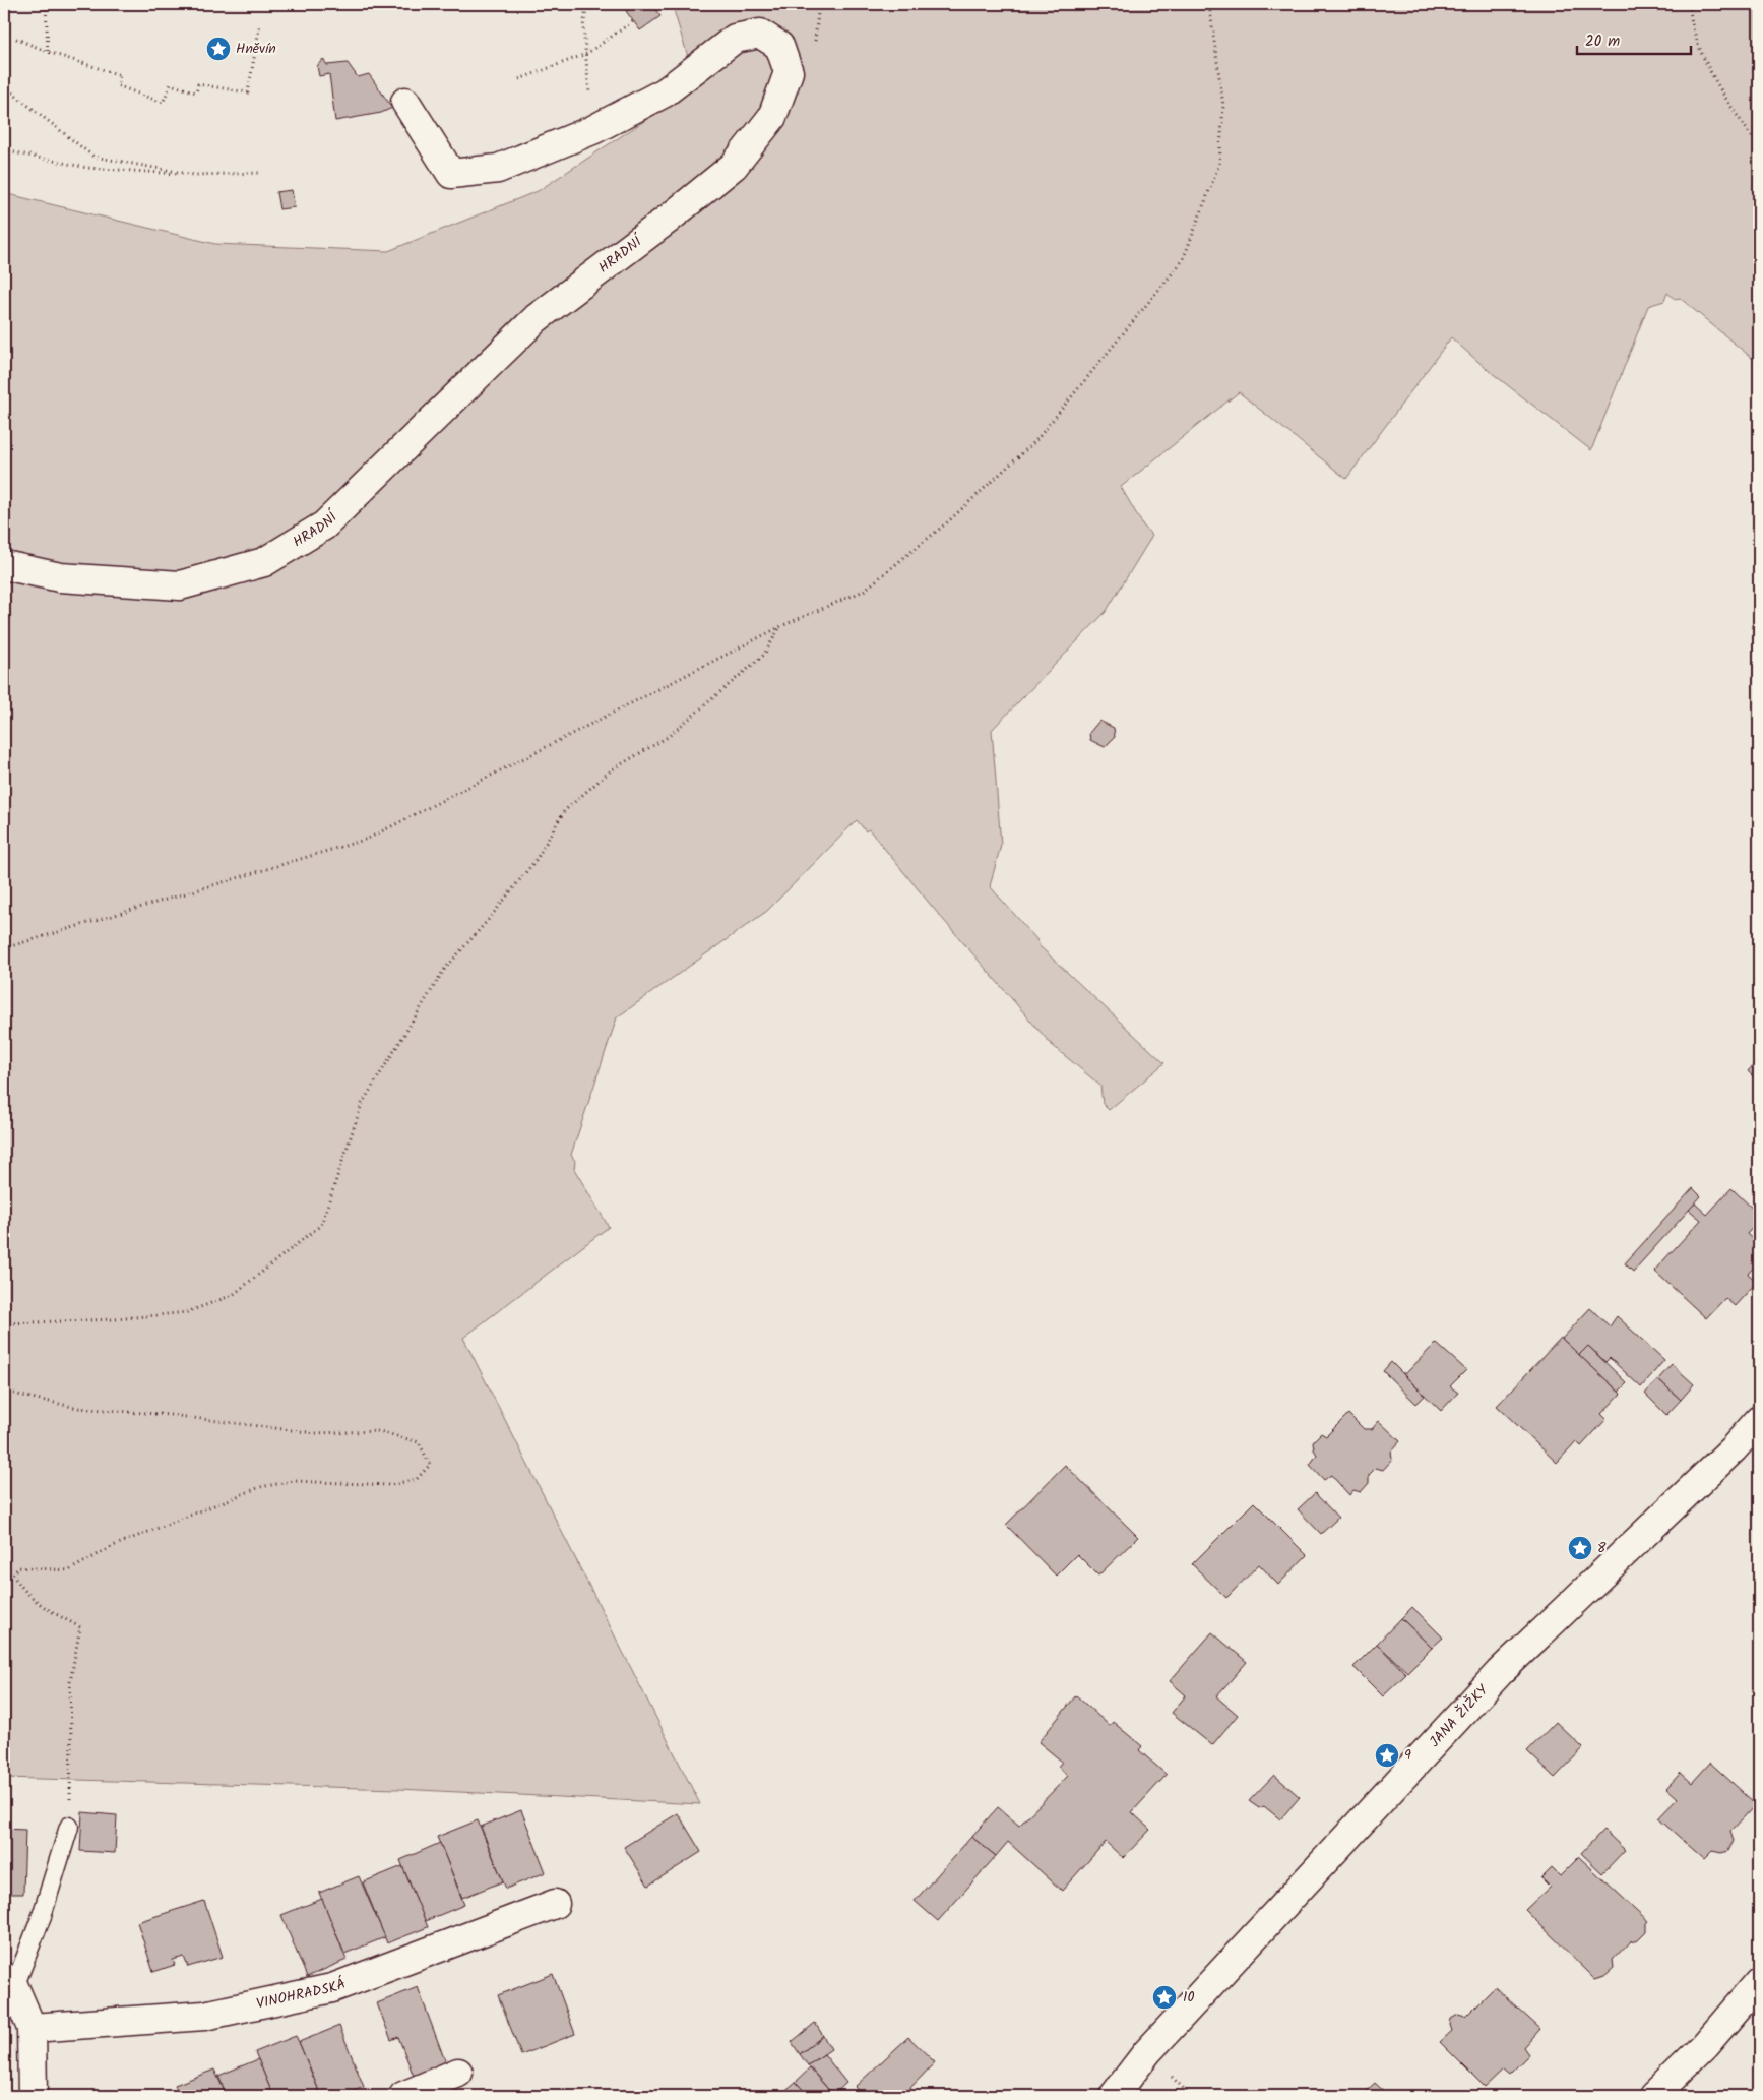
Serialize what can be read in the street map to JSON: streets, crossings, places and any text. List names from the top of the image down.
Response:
{
  "streets": {
    "street": ["HRADNÍ", "JANA ŽIŽKY", "VINOHRADSKÁ"]
  },
  "places": {
    "place": [
      "Hněvín",
      "8",
      "9",
      "10"
    ]
  },
  "scale_bar": "20 m"
}
